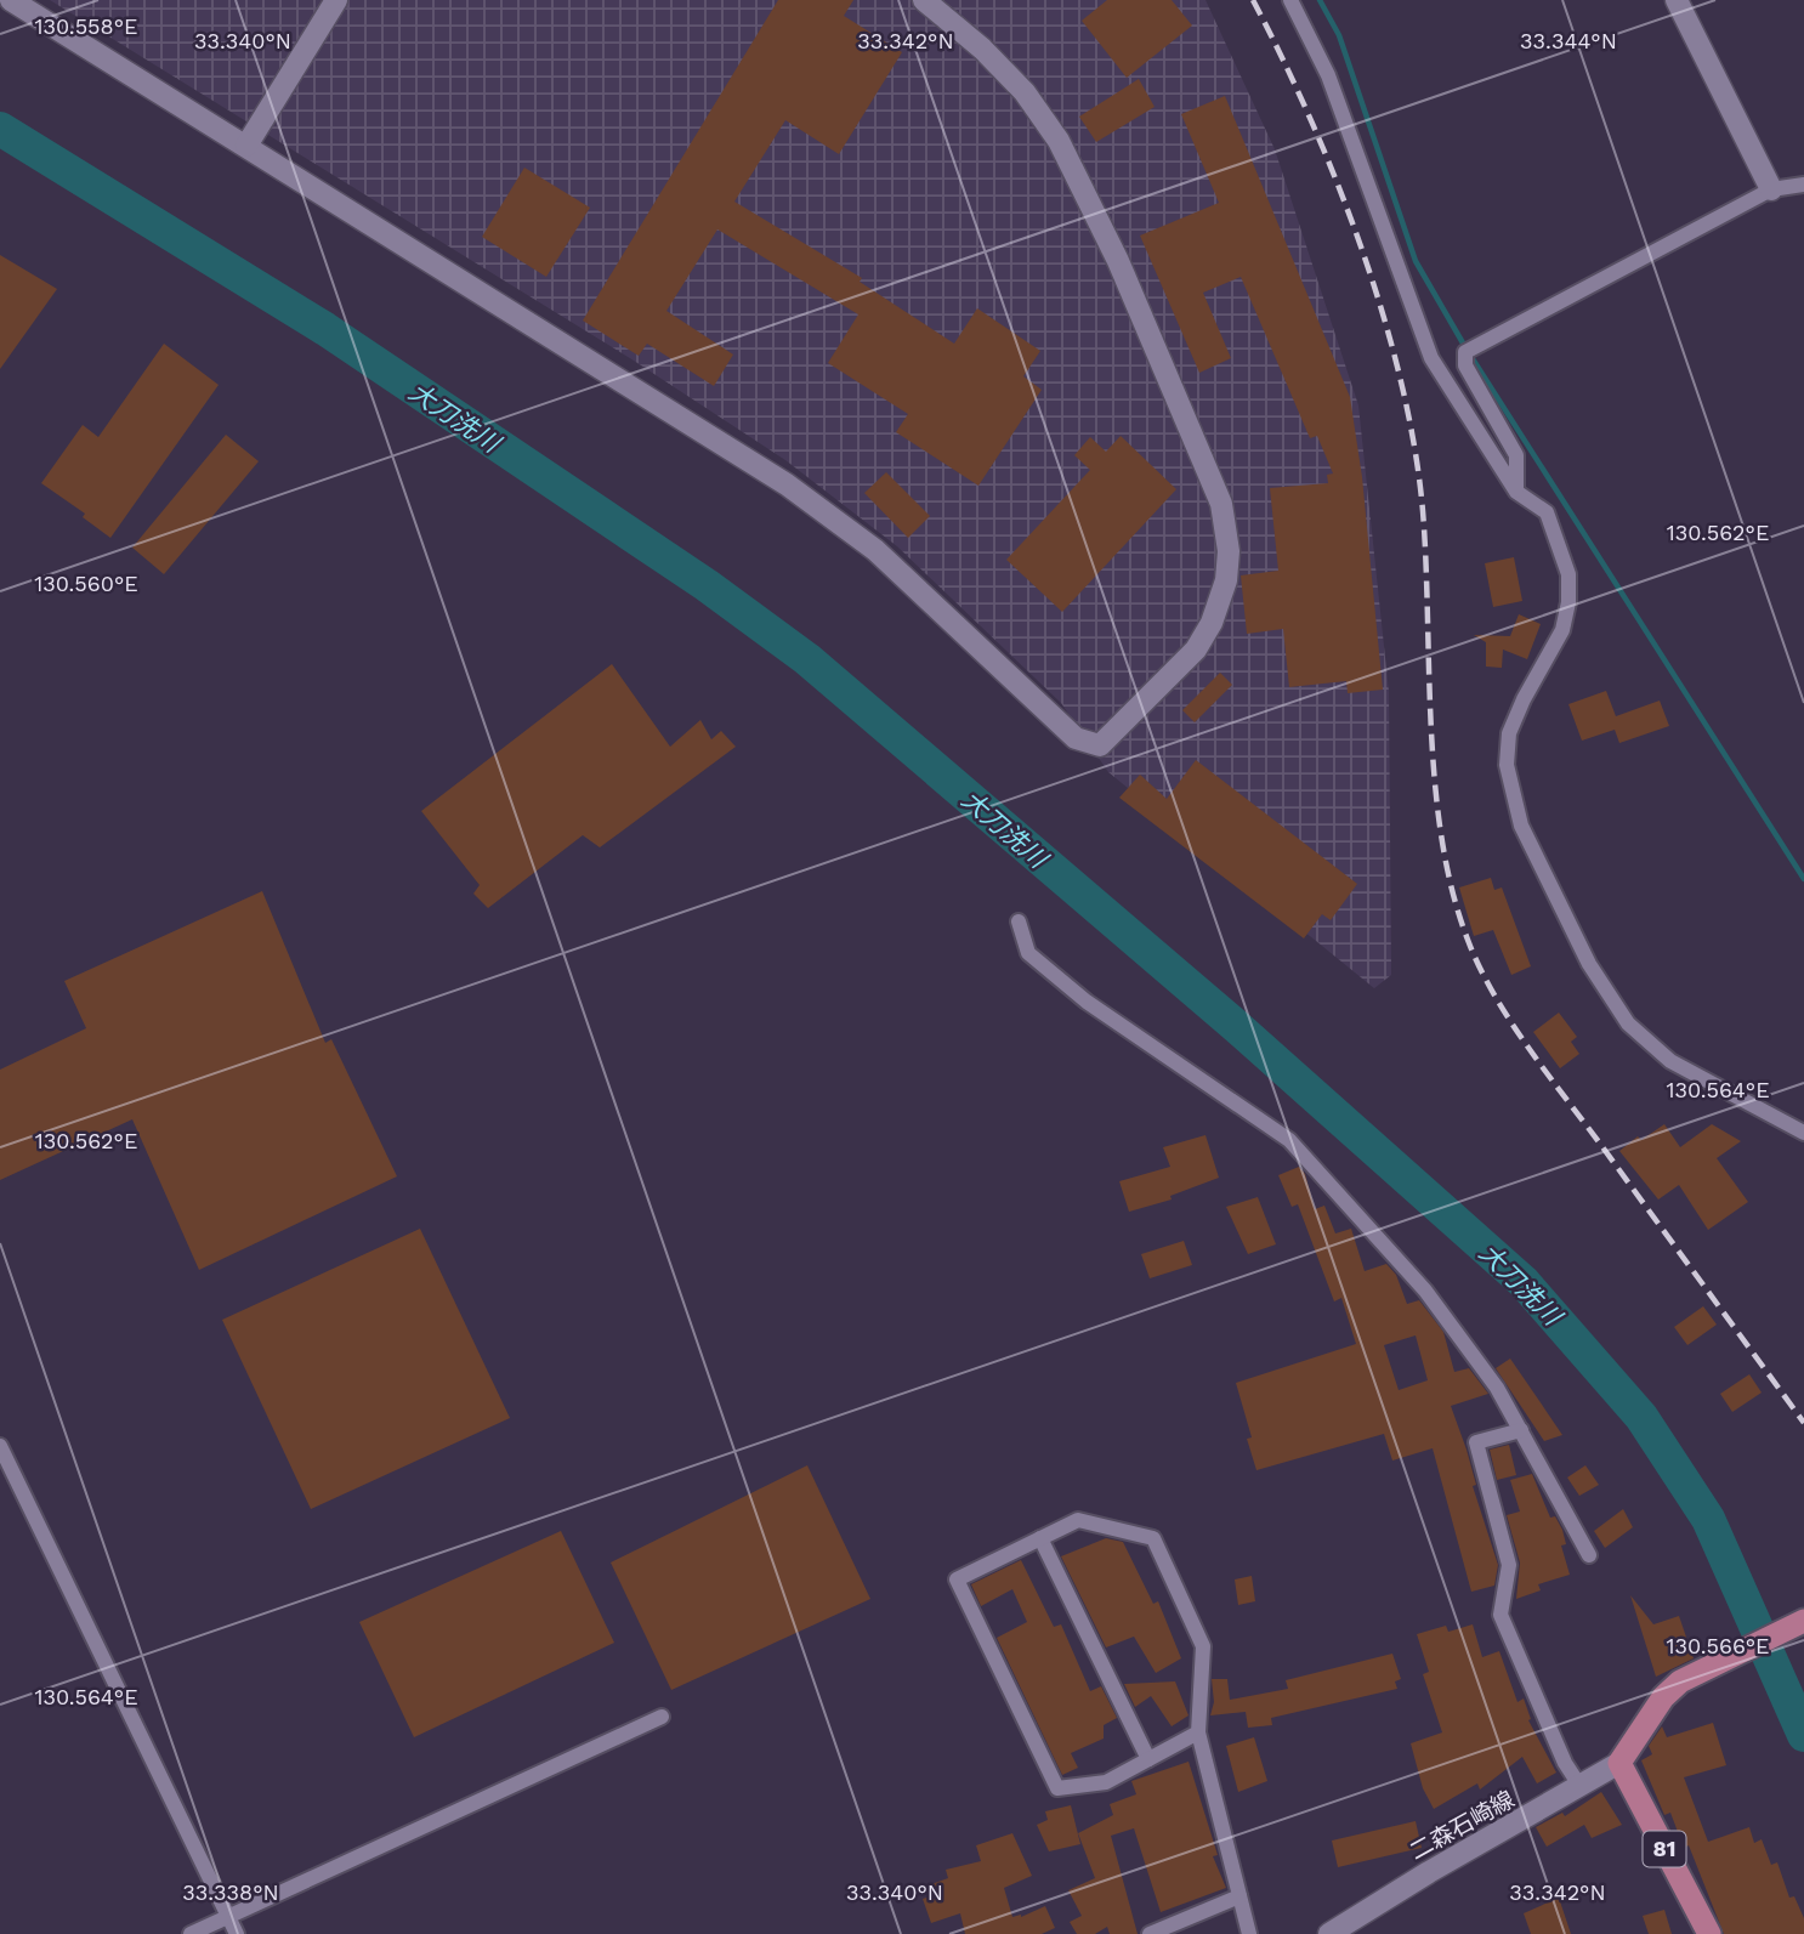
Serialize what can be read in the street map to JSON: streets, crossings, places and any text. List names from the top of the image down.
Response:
{
  "streets": {
    "main road": ["81"],
    "street": ["二森石崎線"]
  },
  "crossings": [
    ["二森石崎線", "81"]
  ],
  "water": ["大刀洗川"],
  "coordinates": [
    "130.558°E",
    "33.340°N",
    "33.342°N",
    "33.344°N",
    "130.562°E",
    "130.560°E",
    "130.564°E",
    "130.566°E",
    "33.338°N"
  ]
}
